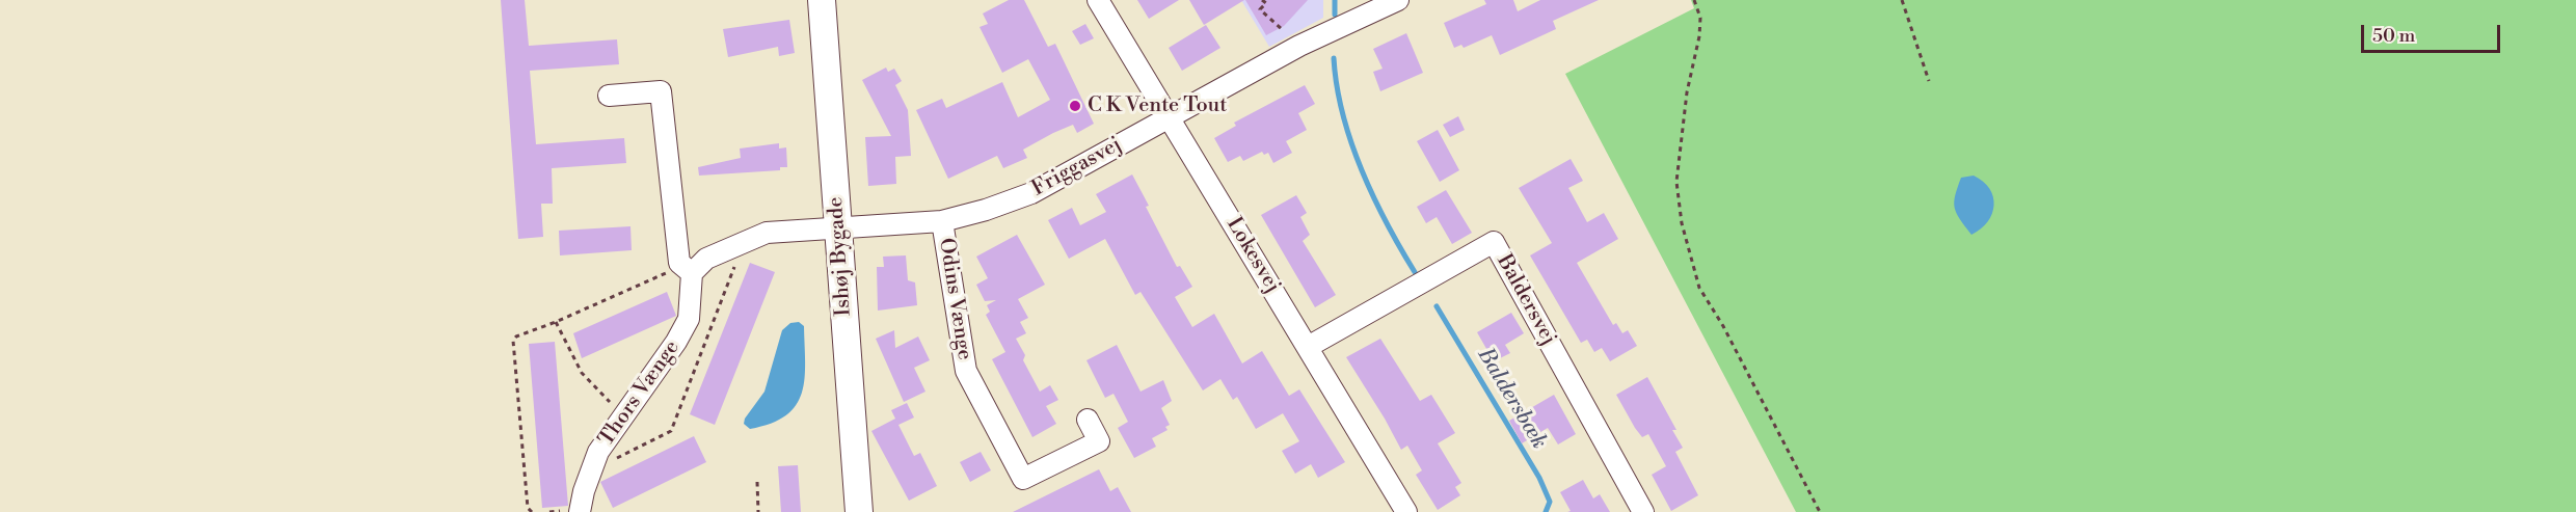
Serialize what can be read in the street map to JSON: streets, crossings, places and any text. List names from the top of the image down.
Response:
{
  "streets": {
    "street": [
      "Friggasvej",
      "Lokesvej",
      "Ishøj Bygade",
      "Odins Vænge",
      "Baldersvej",
      "Thors Vænge"
    ]
  },
  "crossings": [
    ["Friggasvej", "Lokesvej"],
    ["Friggasvej", "Ishøj Bygade"],
    ["Friggasvej", "Odins Vænge"],
    ["Lokesvej", "Baldersvej"]
  ],
  "water": ["Baldersbæk"],
  "places": ["C K Vente Tout"],
  "scale_bar": "50 m"
}
